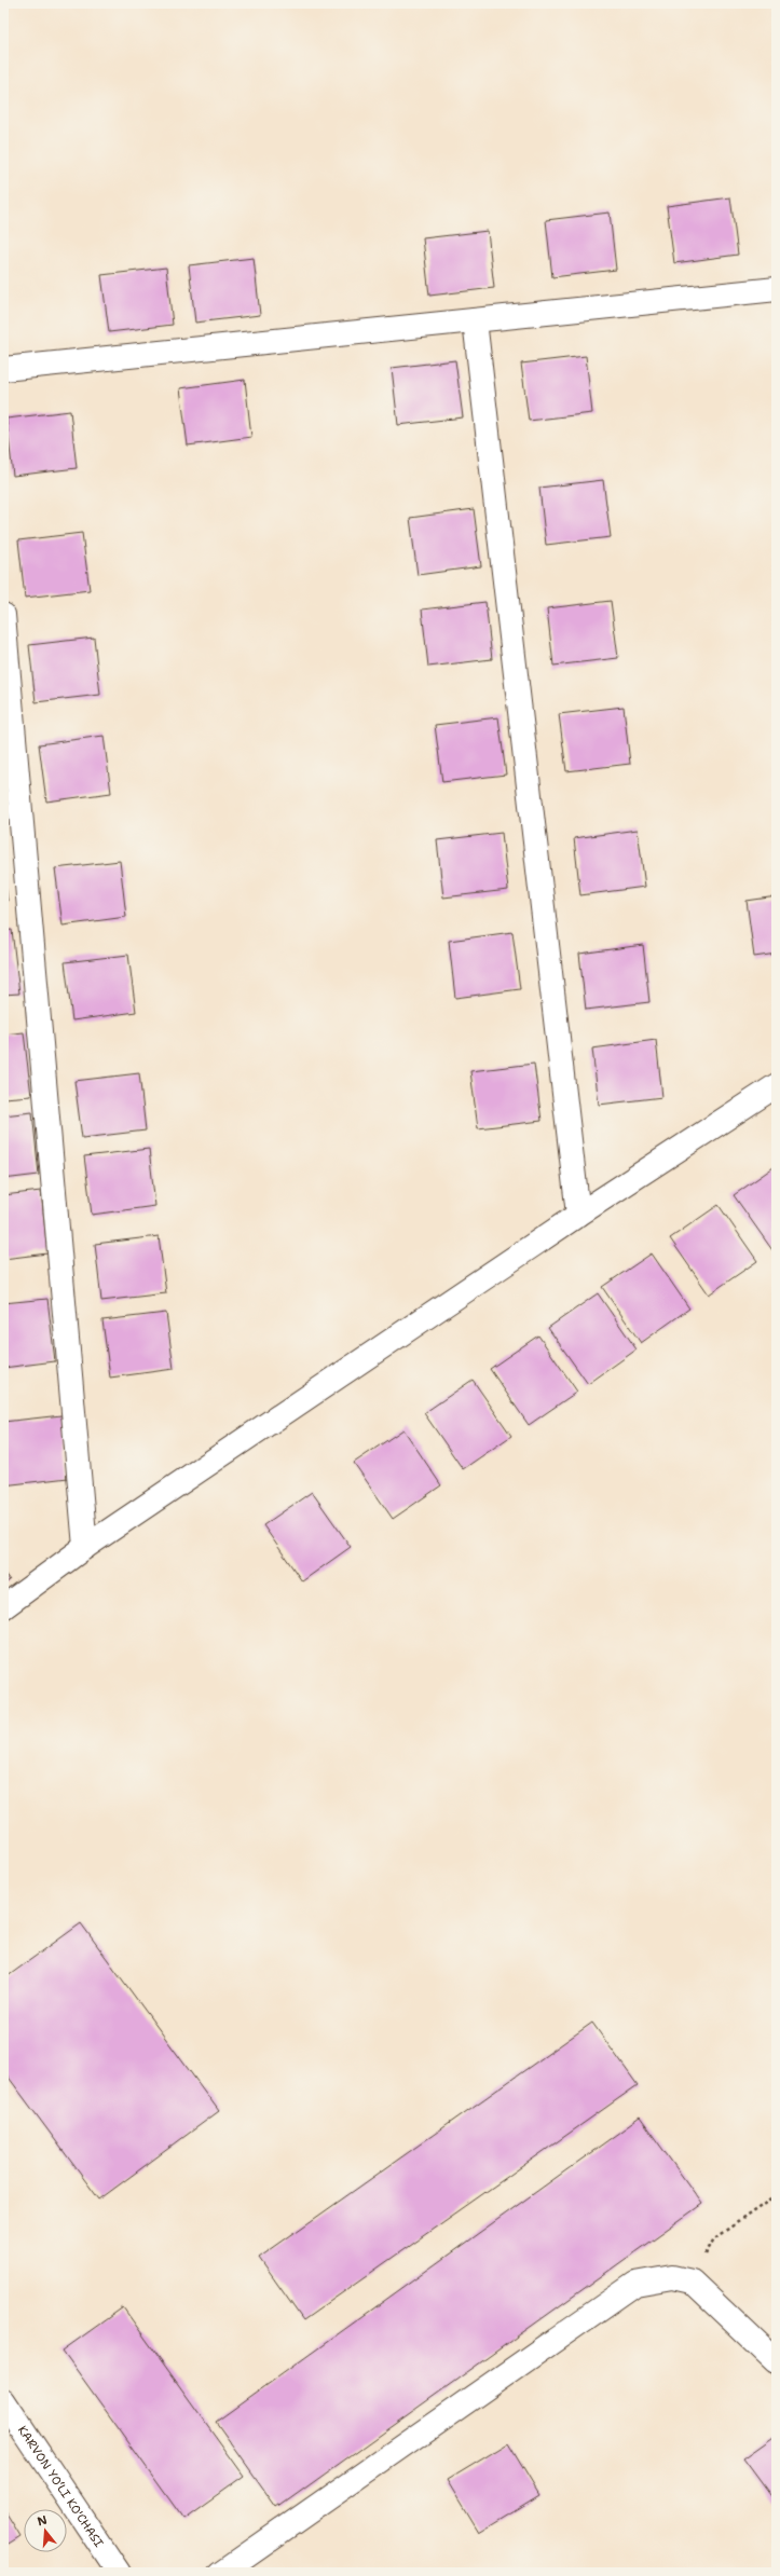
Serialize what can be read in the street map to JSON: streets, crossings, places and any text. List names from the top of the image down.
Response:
{
  "streets": {
    "street": ["KARVON YO‘LI KO'CHASI"]
  },
  "north": "top"
}
